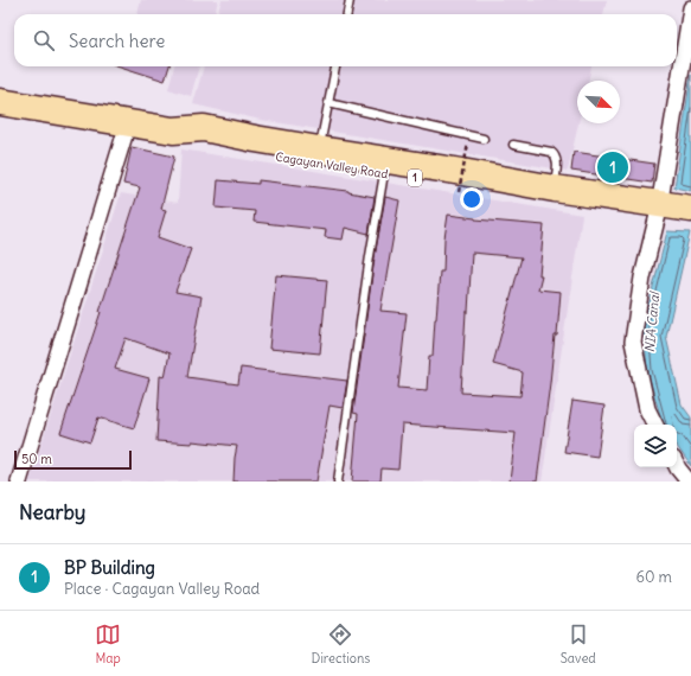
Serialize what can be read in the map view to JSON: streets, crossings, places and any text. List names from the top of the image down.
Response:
{
  "streets": {
    "highway": ["Cagayan Valley Road", "1"]
  },
  "water": ["NIA Canal"],
  "scale_bar": "50 m",
  "north": "bottom right",
  "page": {
    "search": "Search here",
    "pins": "1",
    "scale": "50 m",
    "heading": "Nearby",
    "list": [
      {
        "mark": "1",
        "name": "BP Building",
        "note": "Place · Cagayan Valley Road",
        "value": "60 m"
      }
    ],
    "nav": ["Map", "Directions", "Saved"]
  }
}
